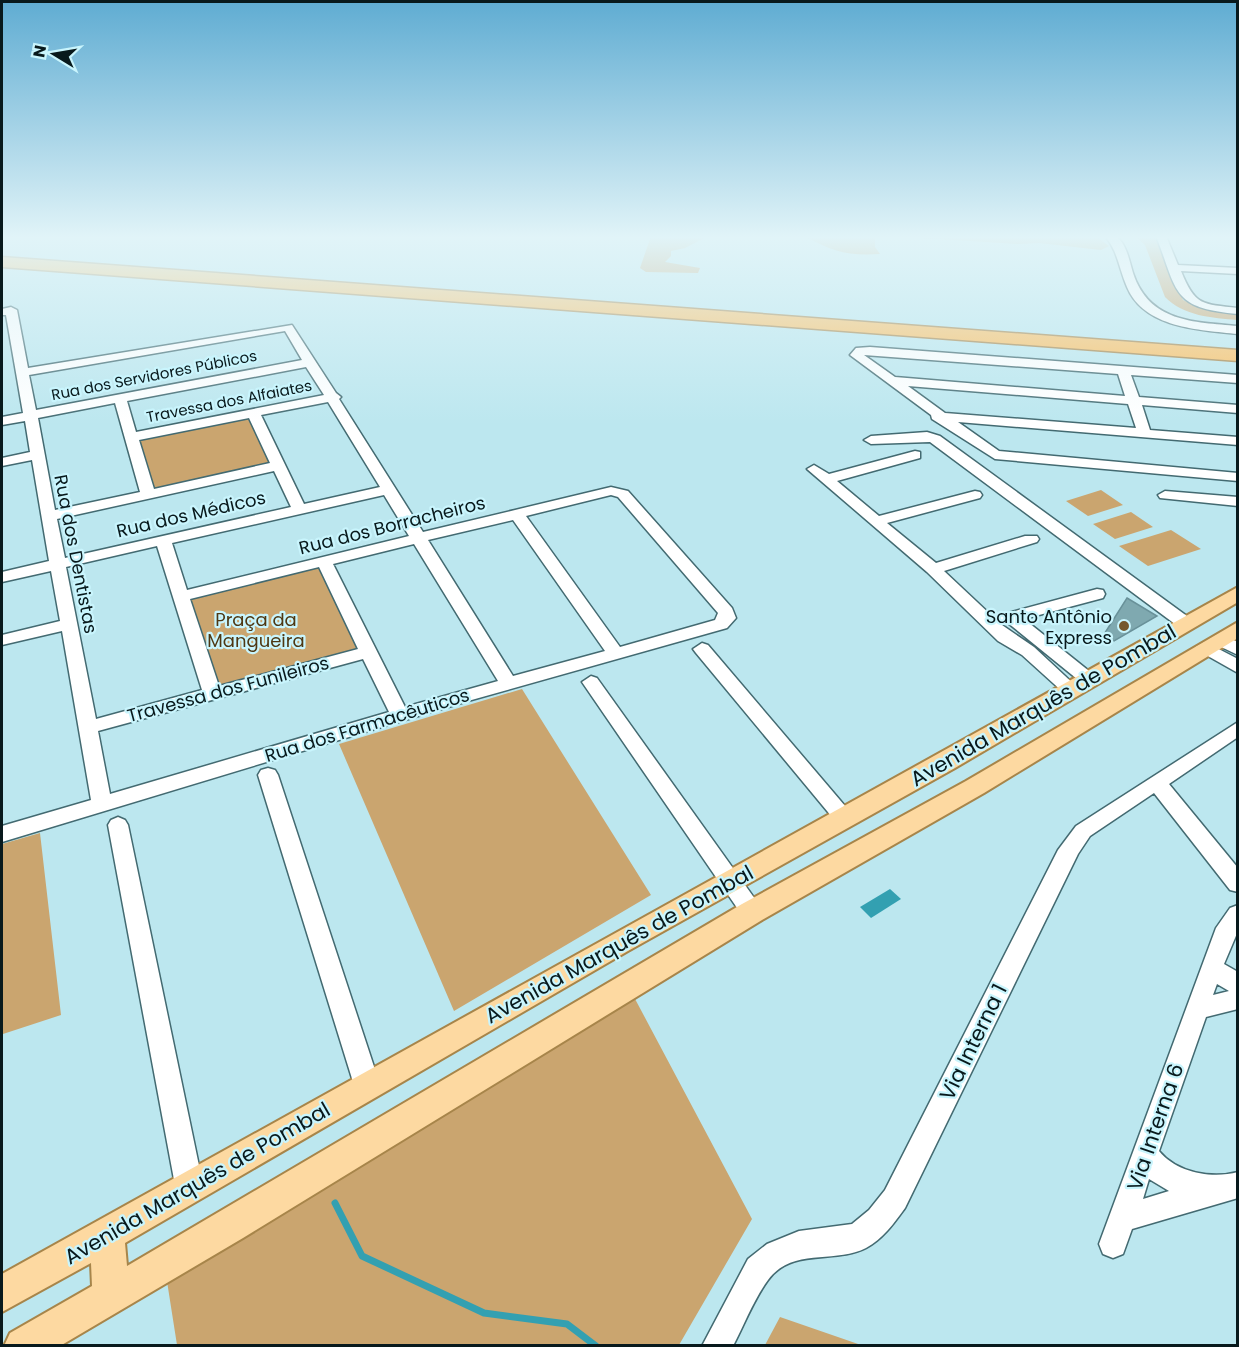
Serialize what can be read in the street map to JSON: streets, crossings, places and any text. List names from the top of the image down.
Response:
{
  "streets": {
    "main road": ["Avenida Marquês de Pombal"],
    "street": [
      "Rua dos Servidores Públicos",
      "Travessa dos Alfaiates",
      "Rua dos Médicos",
      "Rua dos Borracheiros",
      "Rua dos Dentistas",
      "Travessa dos Funileiros",
      "Rua dos Farmacêuticos",
      "Via Interna 1",
      "Via Interna 6"
    ]
  },
  "crossings": [
    ["Rua dos Servidores Públicos", "Rua dos Dentistas"],
    ["Rua dos Médicos", "Rua dos Dentistas"],
    ["Rua dos Borracheiros", "Rua dos Farmacêuticos"],
    ["Rua dos Dentistas", "Travessa dos Funileiros"],
    ["Rua dos Dentistas", "Rua dos Farmacêuticos"]
  ],
  "parks": ["Praça da Mangueira"],
  "places": ["Santo Antônio Express"],
  "north": "left"
}
